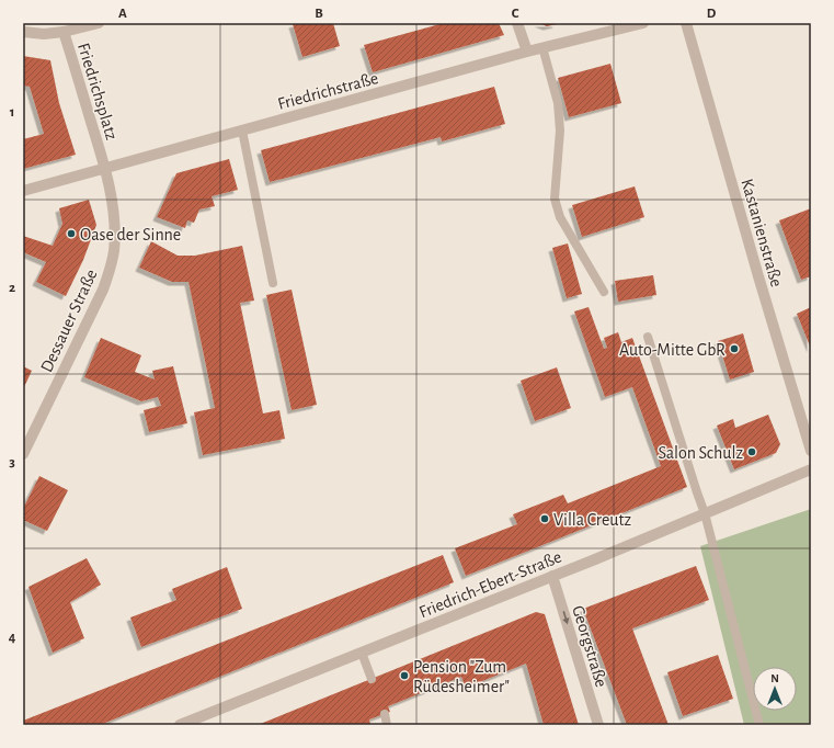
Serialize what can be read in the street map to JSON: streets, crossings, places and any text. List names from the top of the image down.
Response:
{
  "streets": {
    "street": [
      "Friedrichstraße",
      "Friedrichsplatz",
      "Kastanienstraße",
      "Dessauer Straße",
      "Friedrich-Ebert-Straße",
      "Georgstraße"
    ]
  },
  "crossings": [
    ["Friedrichstraße", "Friedrichsplatz"],
    ["Friedrichstraße", "Dessauer Straße"],
    ["Friedrichsplatz", "Dessauer Straße"],
    ["Friedrich-Ebert-Straße", "Georgstraße"]
  ],
  "one_way": ["Georgstraße"],
  "places": [
    "Oase der Sinne",
    "Auto-Mitte GbR",
    "Salon Schulz",
    "Villa Creutz",
    "Pension \"Zum Rüdesheimer\""
  ],
  "north": "top",
  "grid": {
    "columns": [
      "A",
      "B",
      "C",
      "D"
    ],
    "rows": [
      "1",
      "2",
      "3",
      "4"
    ]
  }
}
